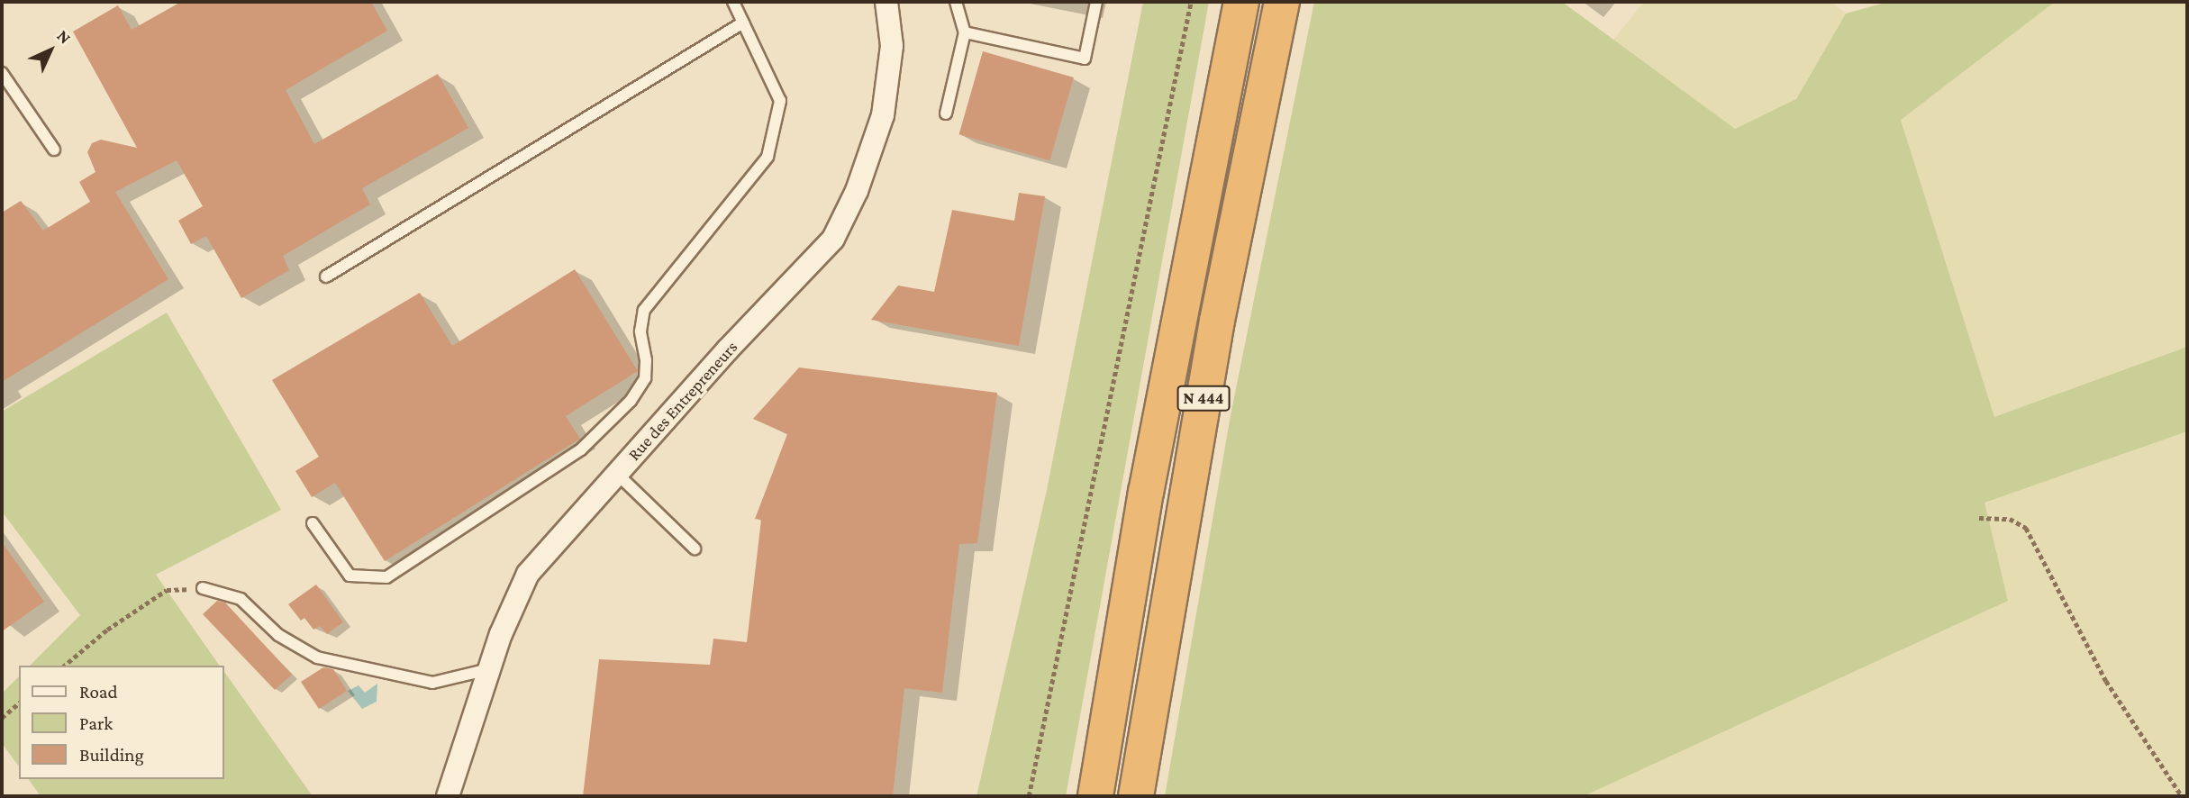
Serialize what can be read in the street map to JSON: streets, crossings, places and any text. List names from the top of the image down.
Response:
{
  "streets": {
    "highway": ["N 444"],
    "street": ["Rue des Entrepreneurs"]
  },
  "legend": ["Road", "Park", "Building"],
  "north": "top right"
}
